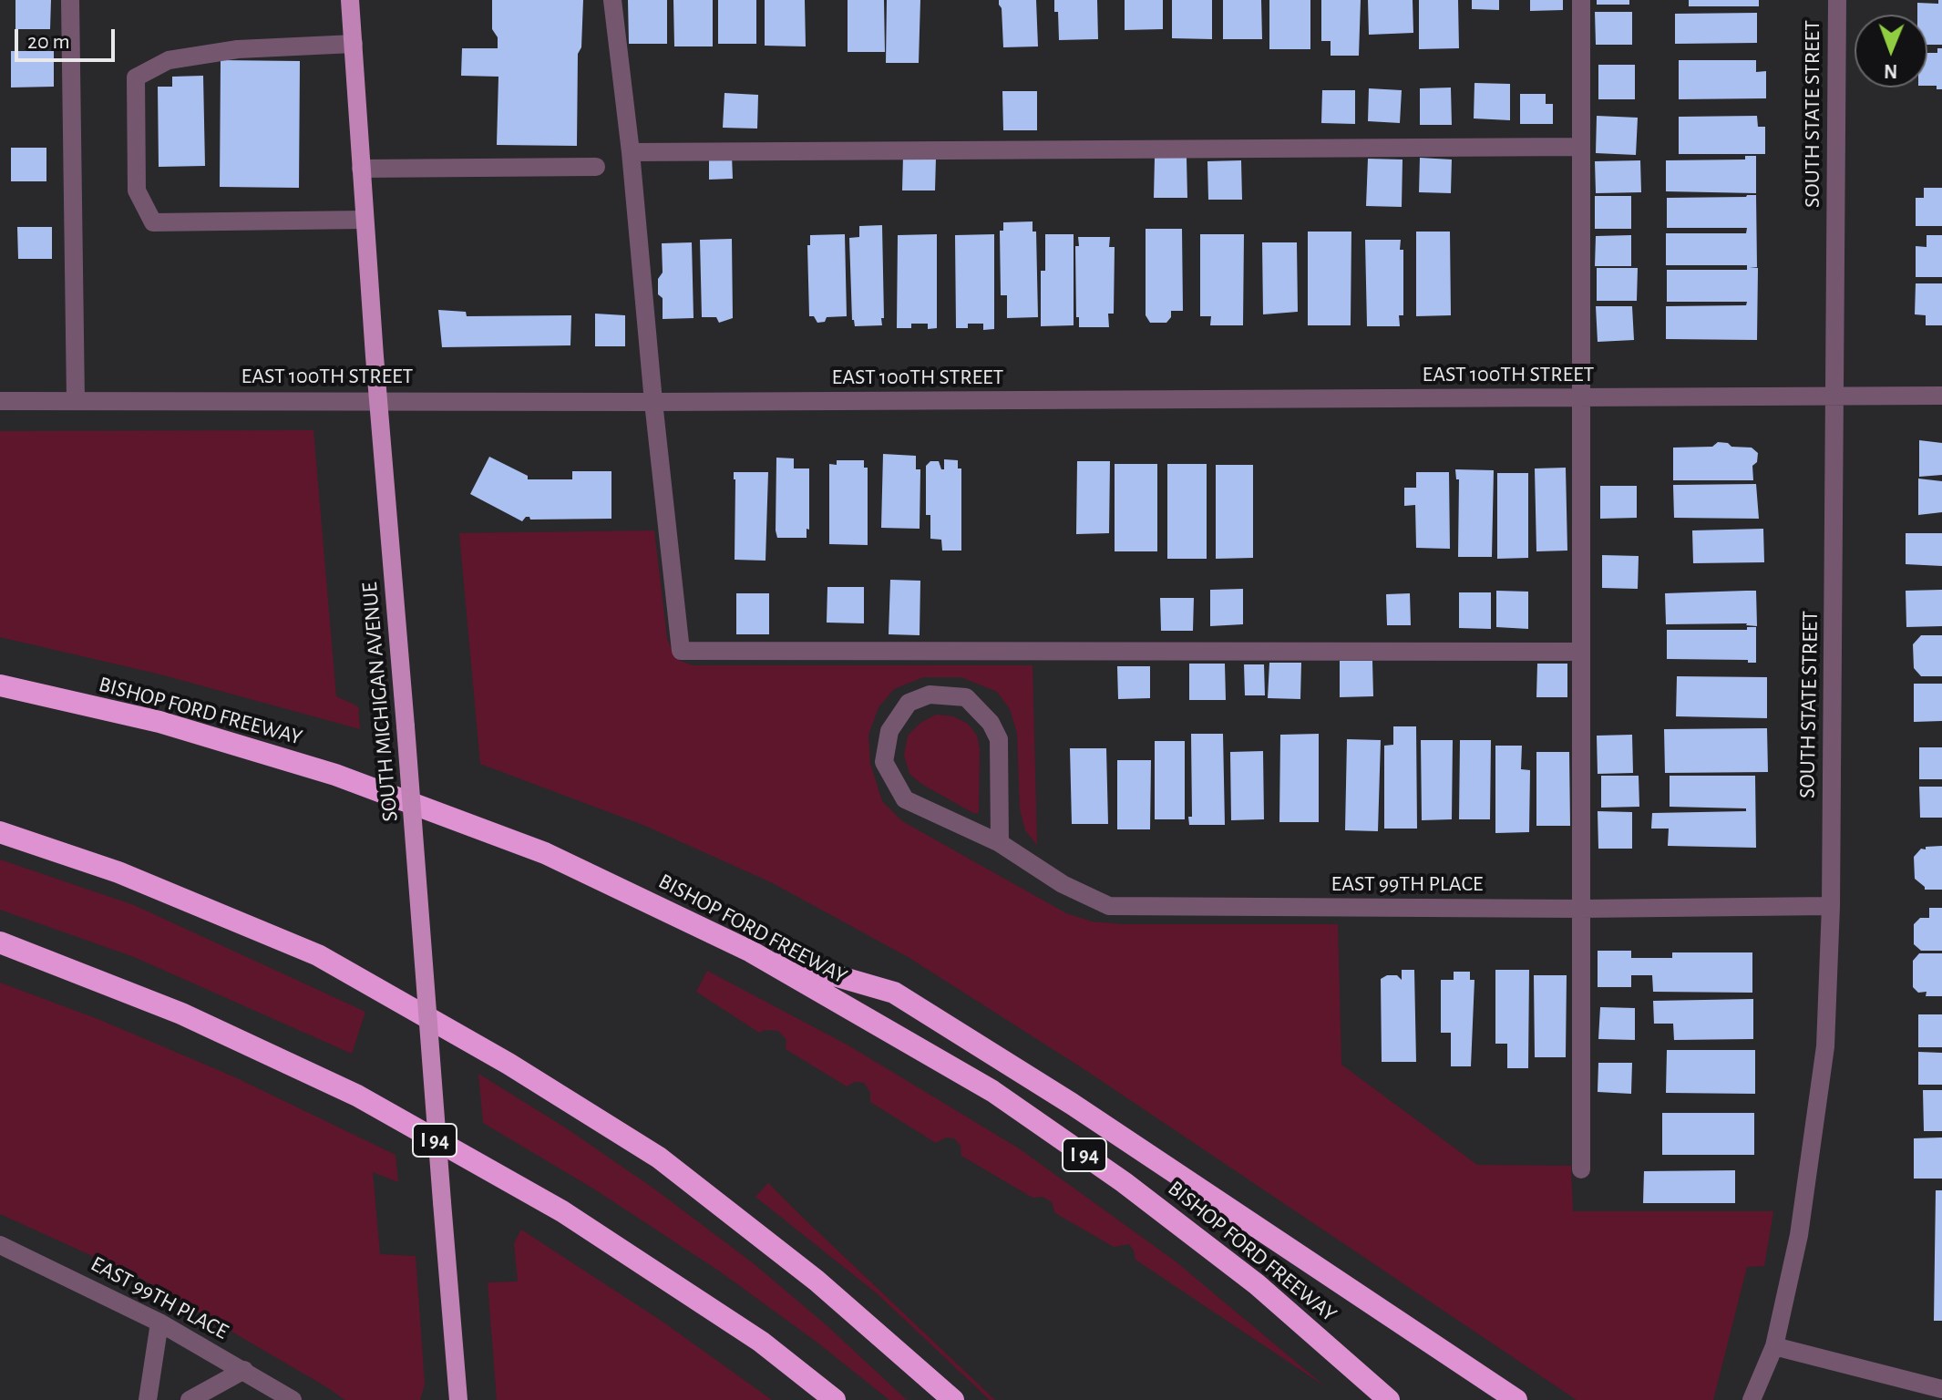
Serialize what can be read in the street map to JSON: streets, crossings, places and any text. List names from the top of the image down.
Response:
{
  "streets": {
    "highway": ["BISHOP FORD FREEWAY", "I 94"],
    "main road": ["SOUTH MICHIGAN AVENUE"],
    "street": ["SOUTH STATE STREET", "EAST 100TH STREET", "EAST 99TH PLACE"]
  },
  "crossings": [
    ["SOUTH STATE STREET", "EAST 100TH STREET"],
    ["SOUTH STATE STREET", "EAST 99TH PLACE"],
    ["EAST 100TH STREET", "SOUTH MICHIGAN AVENUE"]
  ],
  "scale_bar": "20 m",
  "north": "bottom"
}
